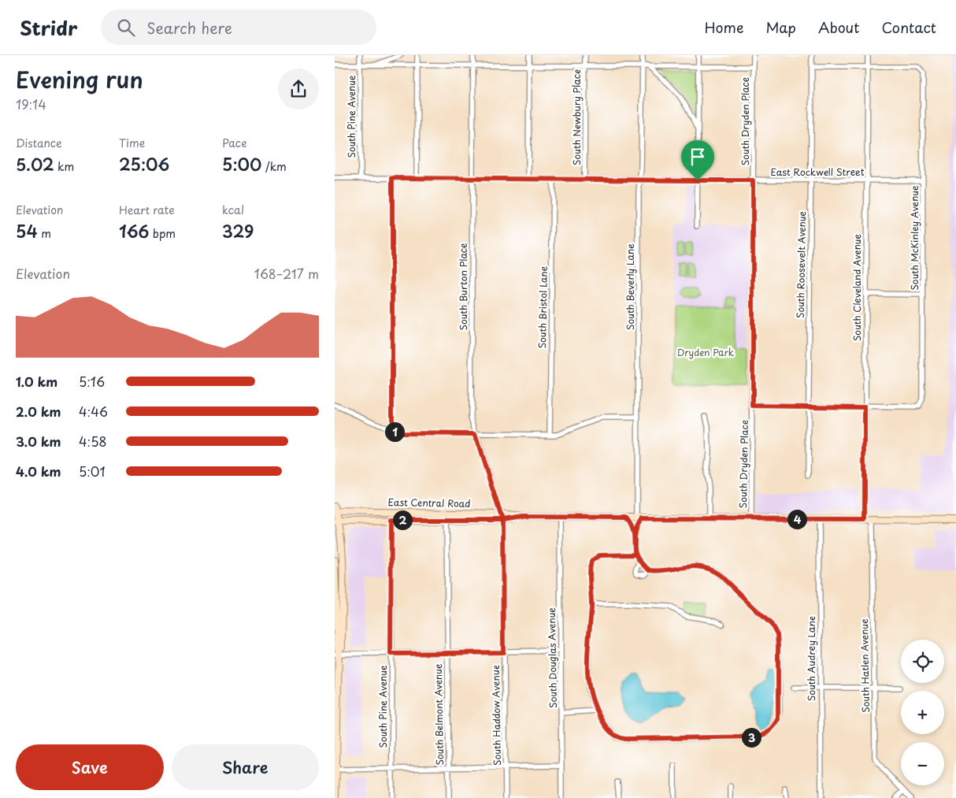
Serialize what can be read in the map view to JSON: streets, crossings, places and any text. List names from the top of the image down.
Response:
{
  "streets": {
    "main road": ["East Central Road"],
    "street": [
      "South Pine Avenue",
      "South Newbury Place",
      "South Dryden Place",
      "East Rockwell Street",
      "South McKinley Avenue",
      "South Roosevelt Avenue",
      "South Burton Place",
      "South Beverly Lane",
      "South Cleveland Avenue",
      "South Bristol Lane",
      "South Douglas Avenue",
      "South Audrey Lane",
      "South Hatlen Avenue",
      "South Belmont Avenue",
      "South Haddow Avenue"
    ]
  },
  "crossings": [
    ["South Pine Avenue", "East Rockwell Street"],
    ["South Pine Avenue", "East Central Road"],
    ["South Newbury Place", "East Rockwell Street"],
    ["South Dryden Place", "East Rockwell Street"],
    ["South Dryden Place", "East Central Road"],
    ["East Rockwell Street", "South McKinley Avenue"],
    ["East Rockwell Street", "South Roosevelt Avenue"],
    ["East Rockwell Street", "South Burton Place"],
    ["East Rockwell Street", "South Beverly Lane"],
    ["East Rockwell Street", "South Cleveland Avenue"],
    ["East Rockwell Street", "South Bristol Lane"],
    ["South McKinley Avenue", "South Cleveland Avenue"],
    ["South Burton Place", "East Central Road"],
    ["South Burton Place", "South Haddow Avenue"],
    ["South Beverly Lane", "East Central Road"],
    ["South Cleveland Avenue", "East Central Road"],
    ["East Central Road", "South Douglas Avenue"],
    ["East Central Road", "South Audrey Lane"],
    ["East Central Road", "South Hatlen Avenue"],
    ["East Central Road", "South Belmont Avenue"],
    ["East Central Road", "South Haddow Avenue"]
  ],
  "parks": ["Dryden Park"],
  "page": {
    "header": "Stridr",
    "search": "Search here",
    "nav": [
      "Home",
      "Map",
      "About",
      "Contact"
    ],
    "heading": ["Evening run", "19:14"],
    "stats": [
      ["Distance", "5.02 km"],
      ["Time", "25:06"],
      ["Pace", "5:00 /km"],
      ["Elevation", "54 m"],
      ["Heart rate", "166 bpm"],
      ["kcal", "329"]
    ],
    "chart": ["Elevation", "168–217 m"],
    "list": [
      {
        "name": "1.0 km",
        "note": "5:16"
      },
      {
        "name": "2.0 km",
        "note": "4:46"
      },
      {
        "name": "3.0 km",
        "note": "4:58"
      },
      {
        "name": "4.0 km",
        "note": "5:01"
      }
    ],
    "pins": [
      "1",
      "4",
      "2",
      "3"
    ],
    "map_buttons": ["+", "−"],
    "buttons": ["Save", "Share"]
  }
}
